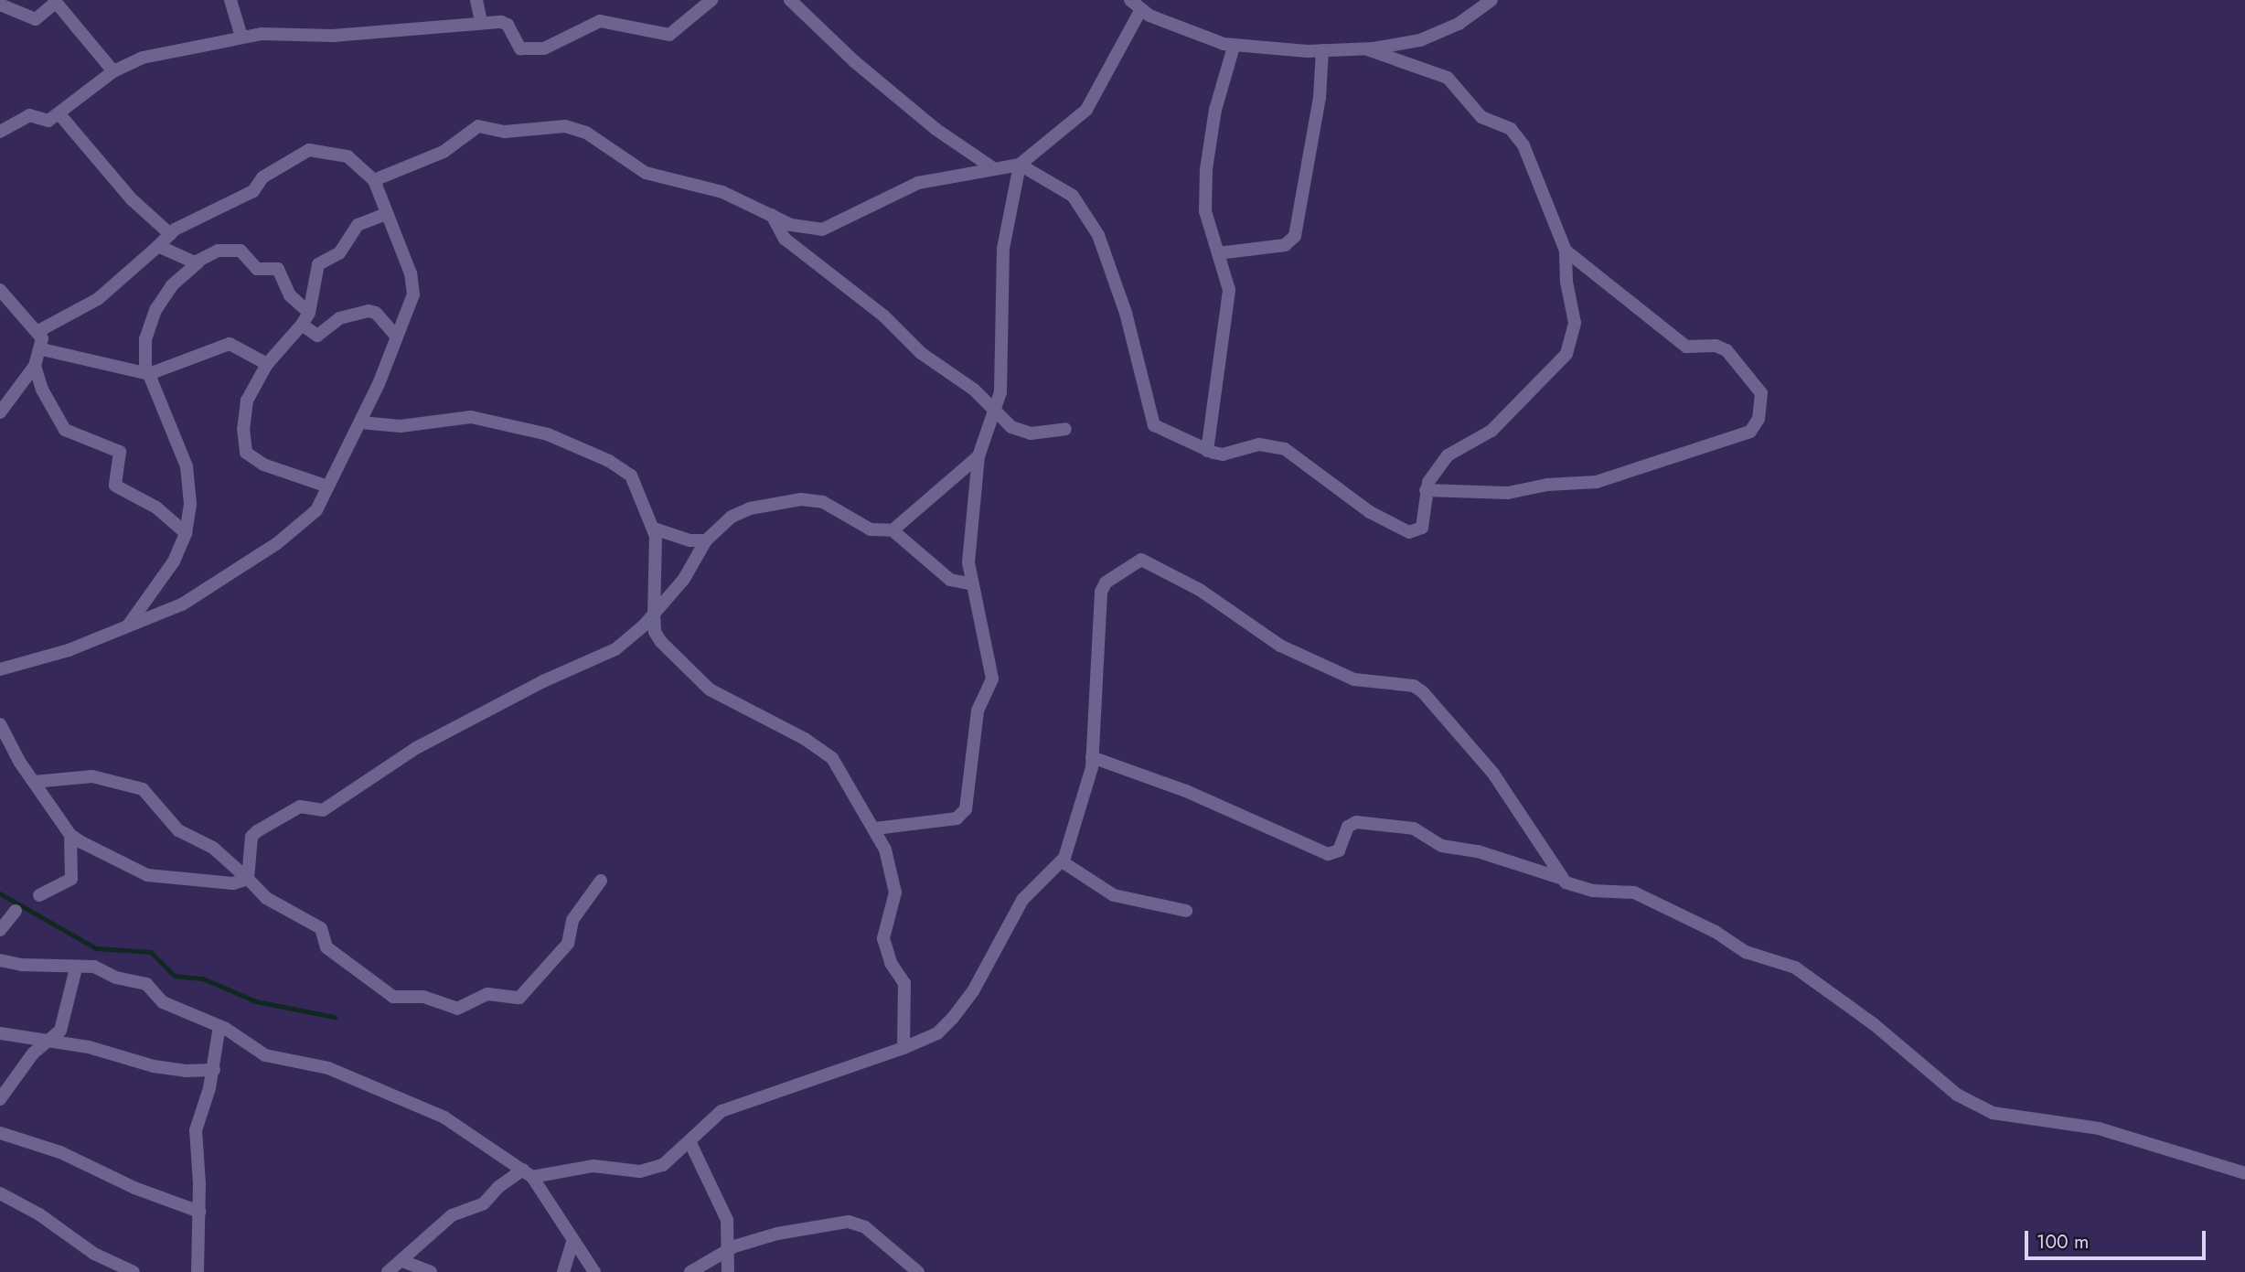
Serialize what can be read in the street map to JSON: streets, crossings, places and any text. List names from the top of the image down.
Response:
{
  "scale_bar": "100 m"
}
